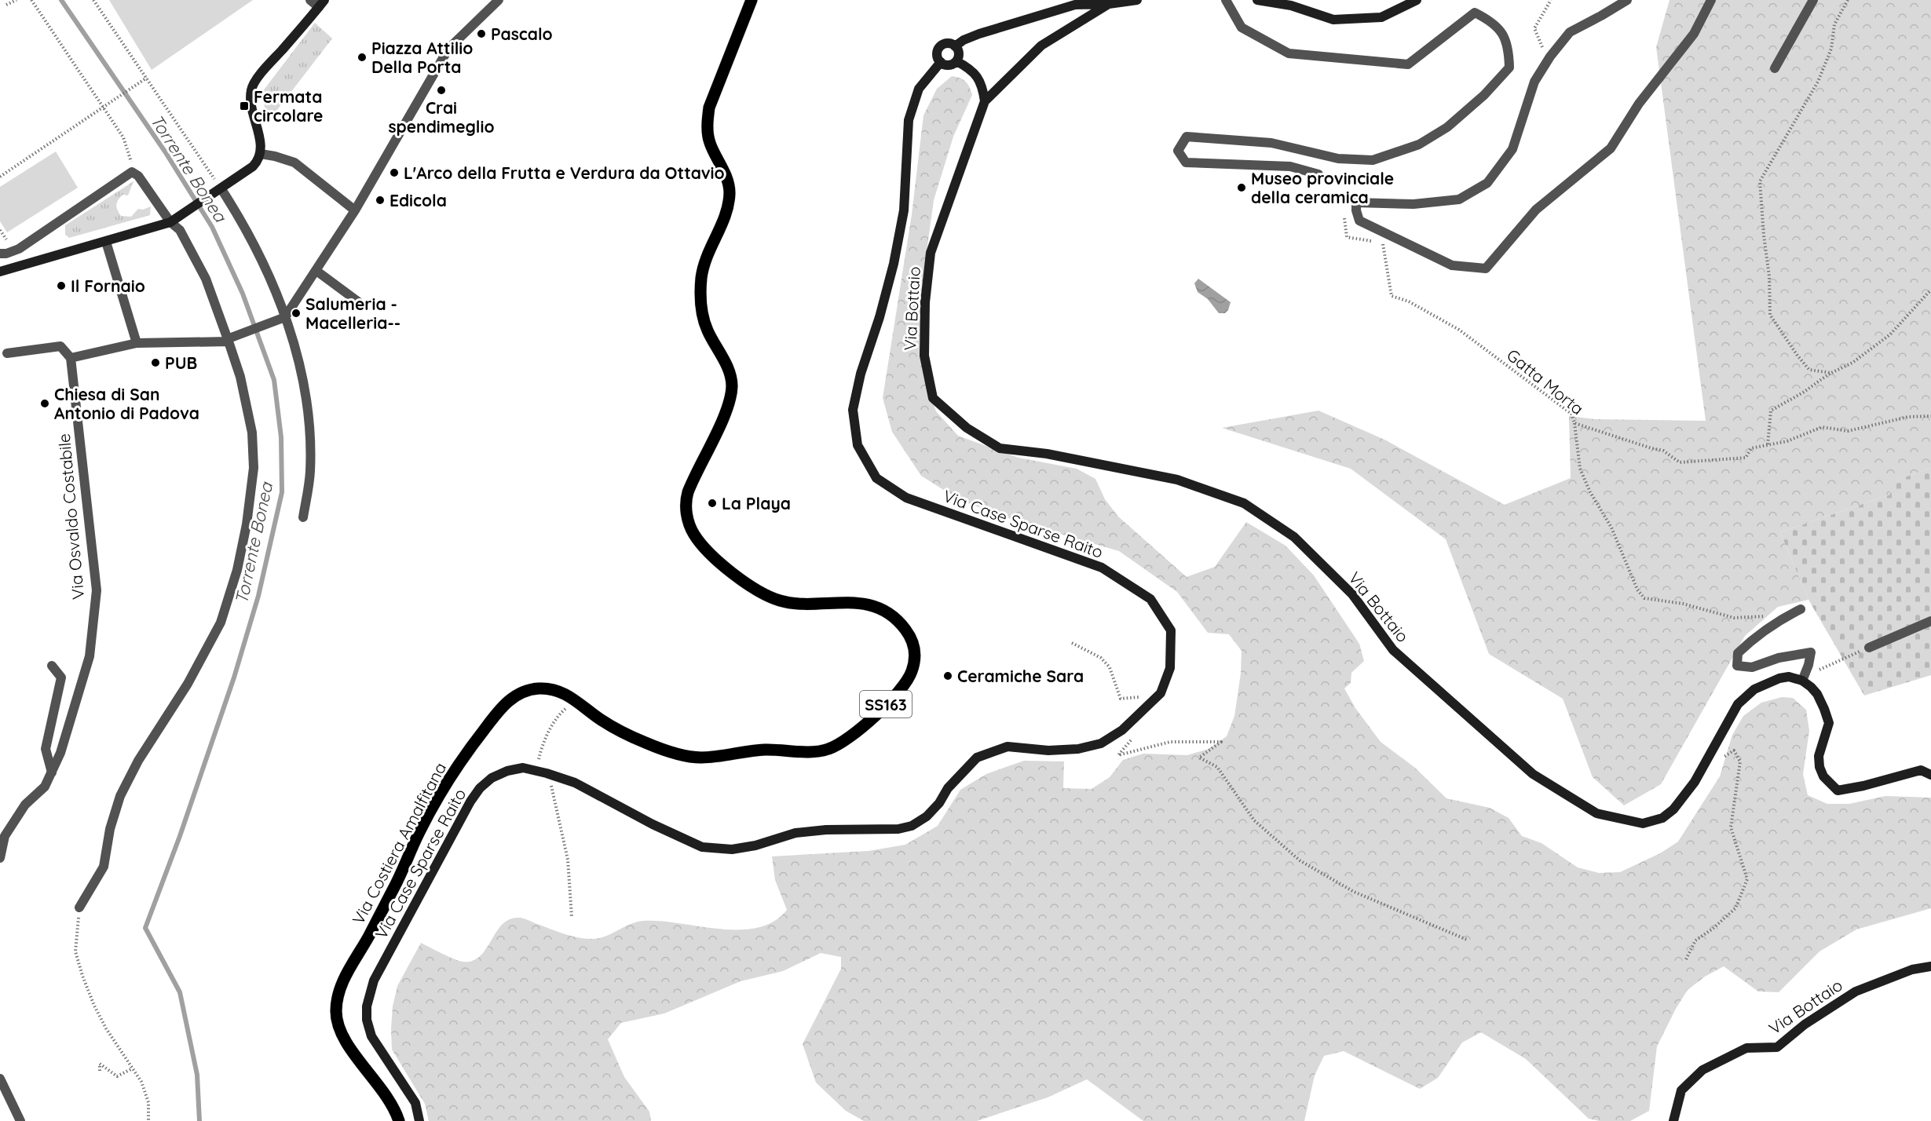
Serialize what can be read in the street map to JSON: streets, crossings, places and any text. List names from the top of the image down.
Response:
{
  "streets": {
    "main road": ["SS163", "Via Costiera Amalfitana"],
    "street": ["Via Bottaio", "Via Osvaldo Costabile", "Via Case Sparse Raito"],
    "path": ["Gatta Morta"]
  },
  "water": ["Torrente Bonea"],
  "places": {
    "other": [
      "Pascalo",
      "Piazza Attilio Della Porta",
      "Crai spendimeglio",
      "L'Arco della Frutta e Verdura da Ottavio",
      "Museo provinciale della ceramica",
      "Edicola",
      "Il Fornaio",
      "Salumeria - Macelleria--",
      "PUB",
      "Chiesa di San Antonio di Padova",
      "La Playa",
      "Ceramiche Sara"
    ],
    "transit": ["Fermata circolare"]
  }
}
